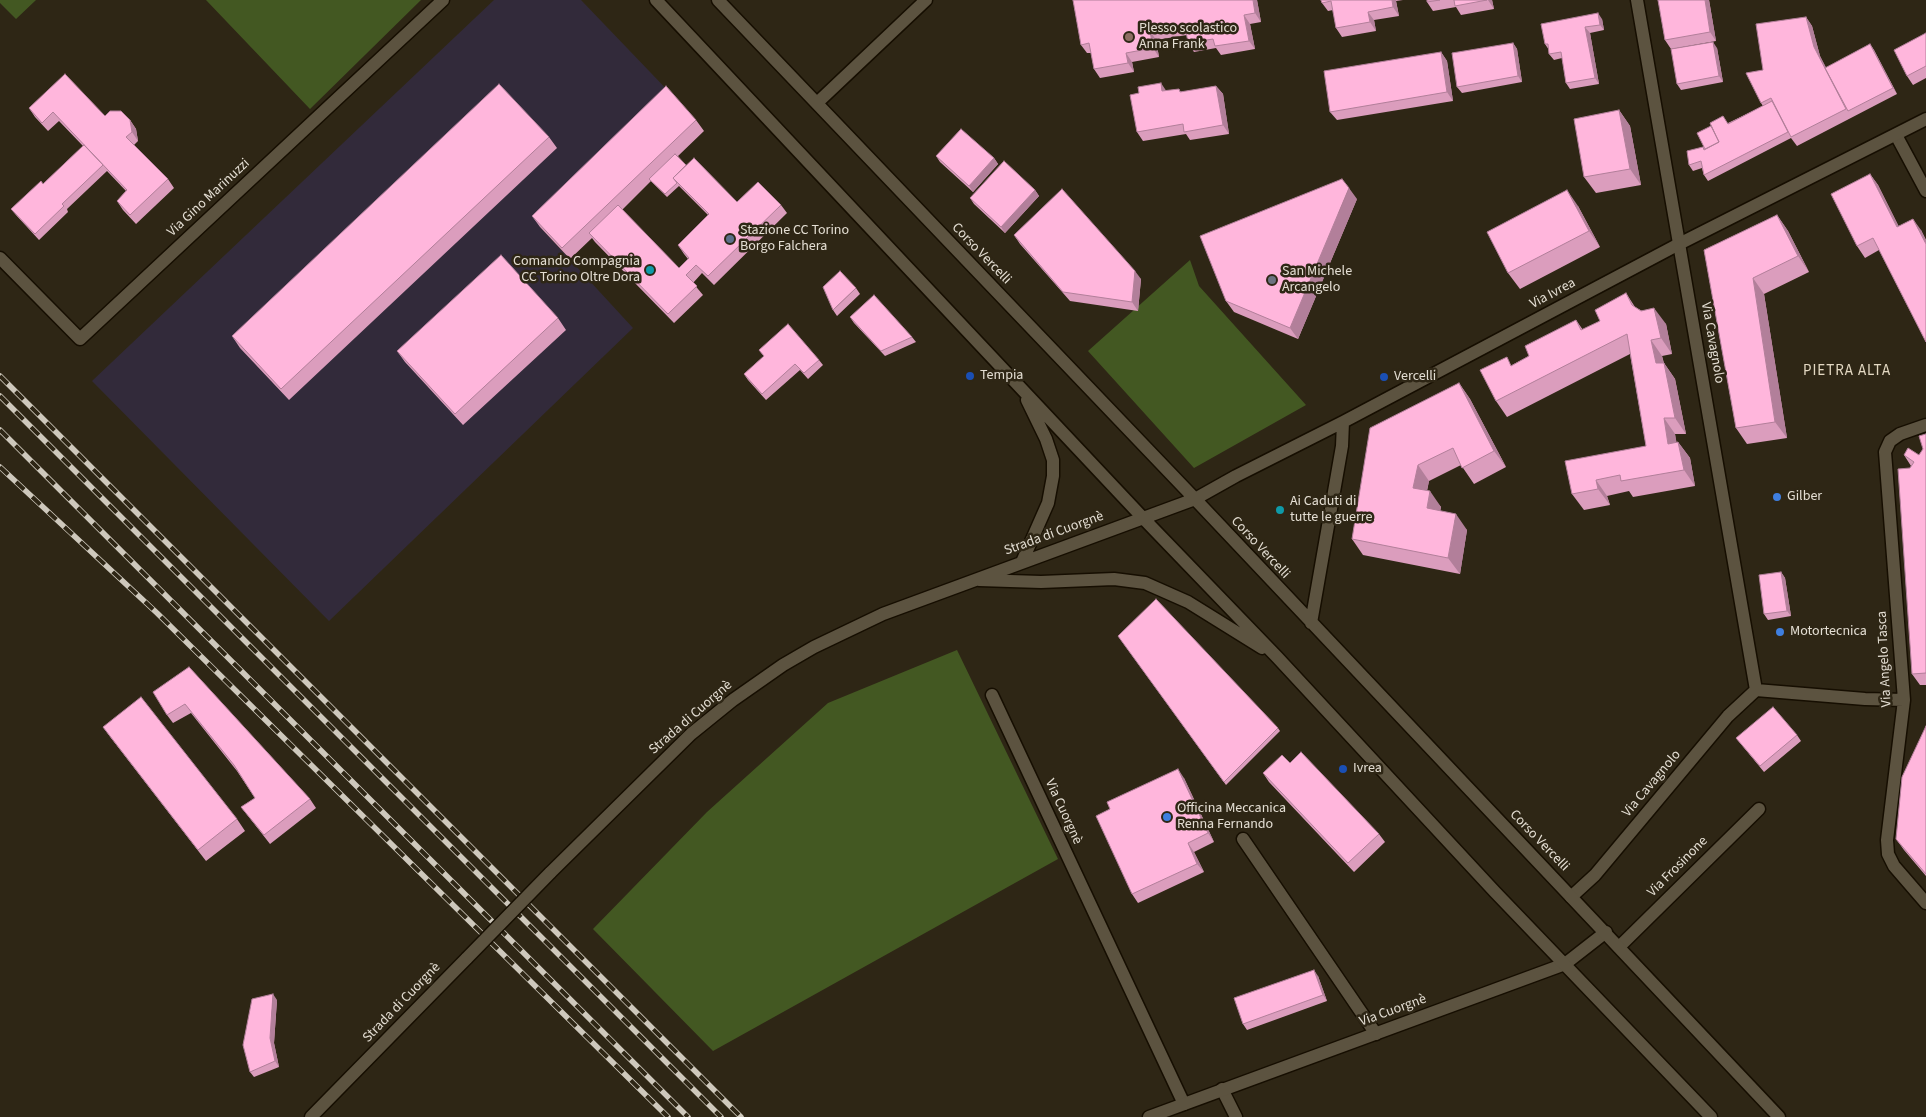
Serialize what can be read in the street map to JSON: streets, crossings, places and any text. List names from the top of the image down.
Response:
{
  "streets": {
    "main road": [
      "Via Gino Marinuzzi",
      "Corso Vercelli",
      "Via Ivrea",
      "Via Cavagnolo",
      "Strada di Cuorgnè",
      "Via Angelo Tasca",
      "Via Cuorgnè",
      "Via Frosinone"
    ]
  },
  "crossings": [
    ["Corso Vercelli", "Via Ivrea"],
    ["Corso Vercelli", "Via Cavagnolo"],
    ["Corso Vercelli", "Strada di Cuorgnè"],
    ["Corso Vercelli", "Via Cuorgnè"],
    ["Corso Vercelli", "Via Frosinone"],
    ["Via Ivrea", "Via Cavagnolo"],
    ["Via Ivrea", "Strada di Cuorgnè"]
  ],
  "districts": ["PIETRA ALTA"],
  "places": [
    "Plesso scolastico Anna Frank",
    "Stazione CC Torino Borgo Falchera",
    "Comando Compagnia CC Torino Oltre Dora",
    "San Michele Arcangelo",
    "Tempia",
    "Vercelli",
    "Gilber",
    "Ai Caduti di tutte le guerre",
    "Motortecnica",
    "Ivrea",
    "Officina Meccanica Renna Fernando"
  ]
}
